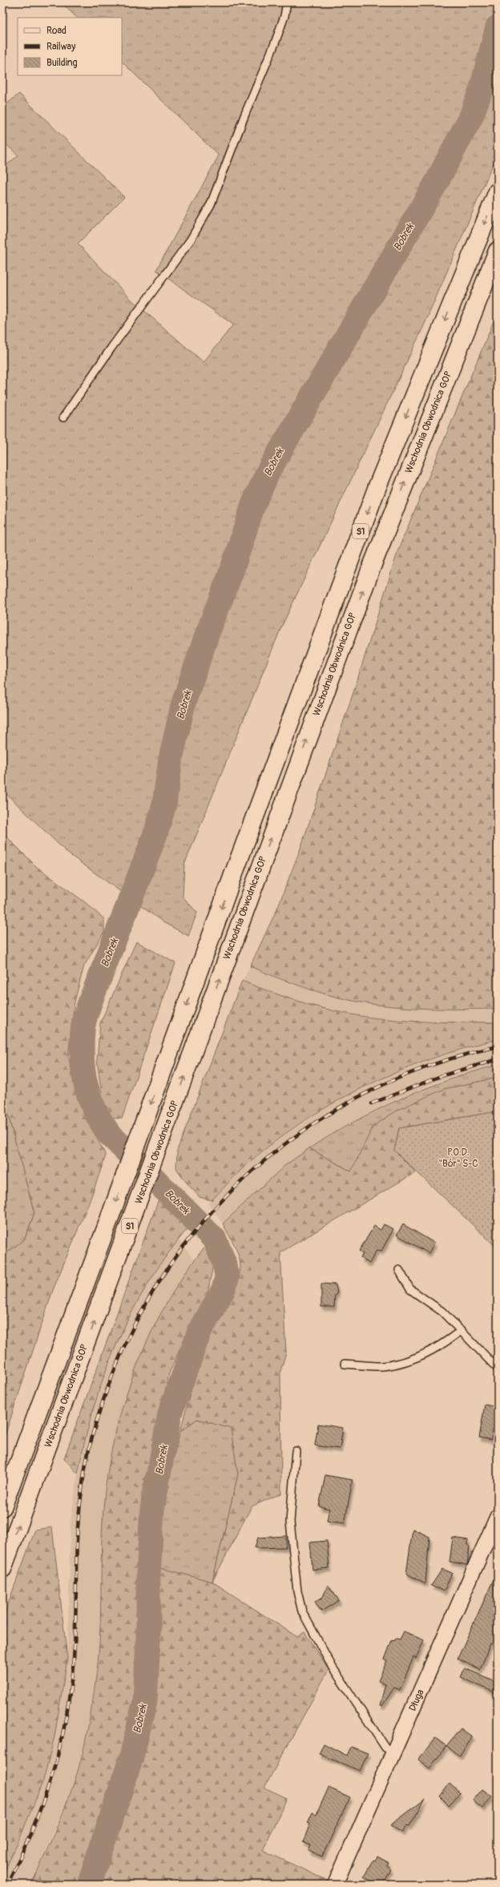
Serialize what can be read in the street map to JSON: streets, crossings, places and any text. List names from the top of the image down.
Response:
{
  "streets": {
    "highway": ["Wschodnia Obwodnica GOP", "S1"],
    "street": ["Długa"]
  },
  "water": ["Bobrek"],
  "parks": ["P.O.D. \"Bór\" S-C"],
  "legend": ["Road", "Railway", "Building"]
}
